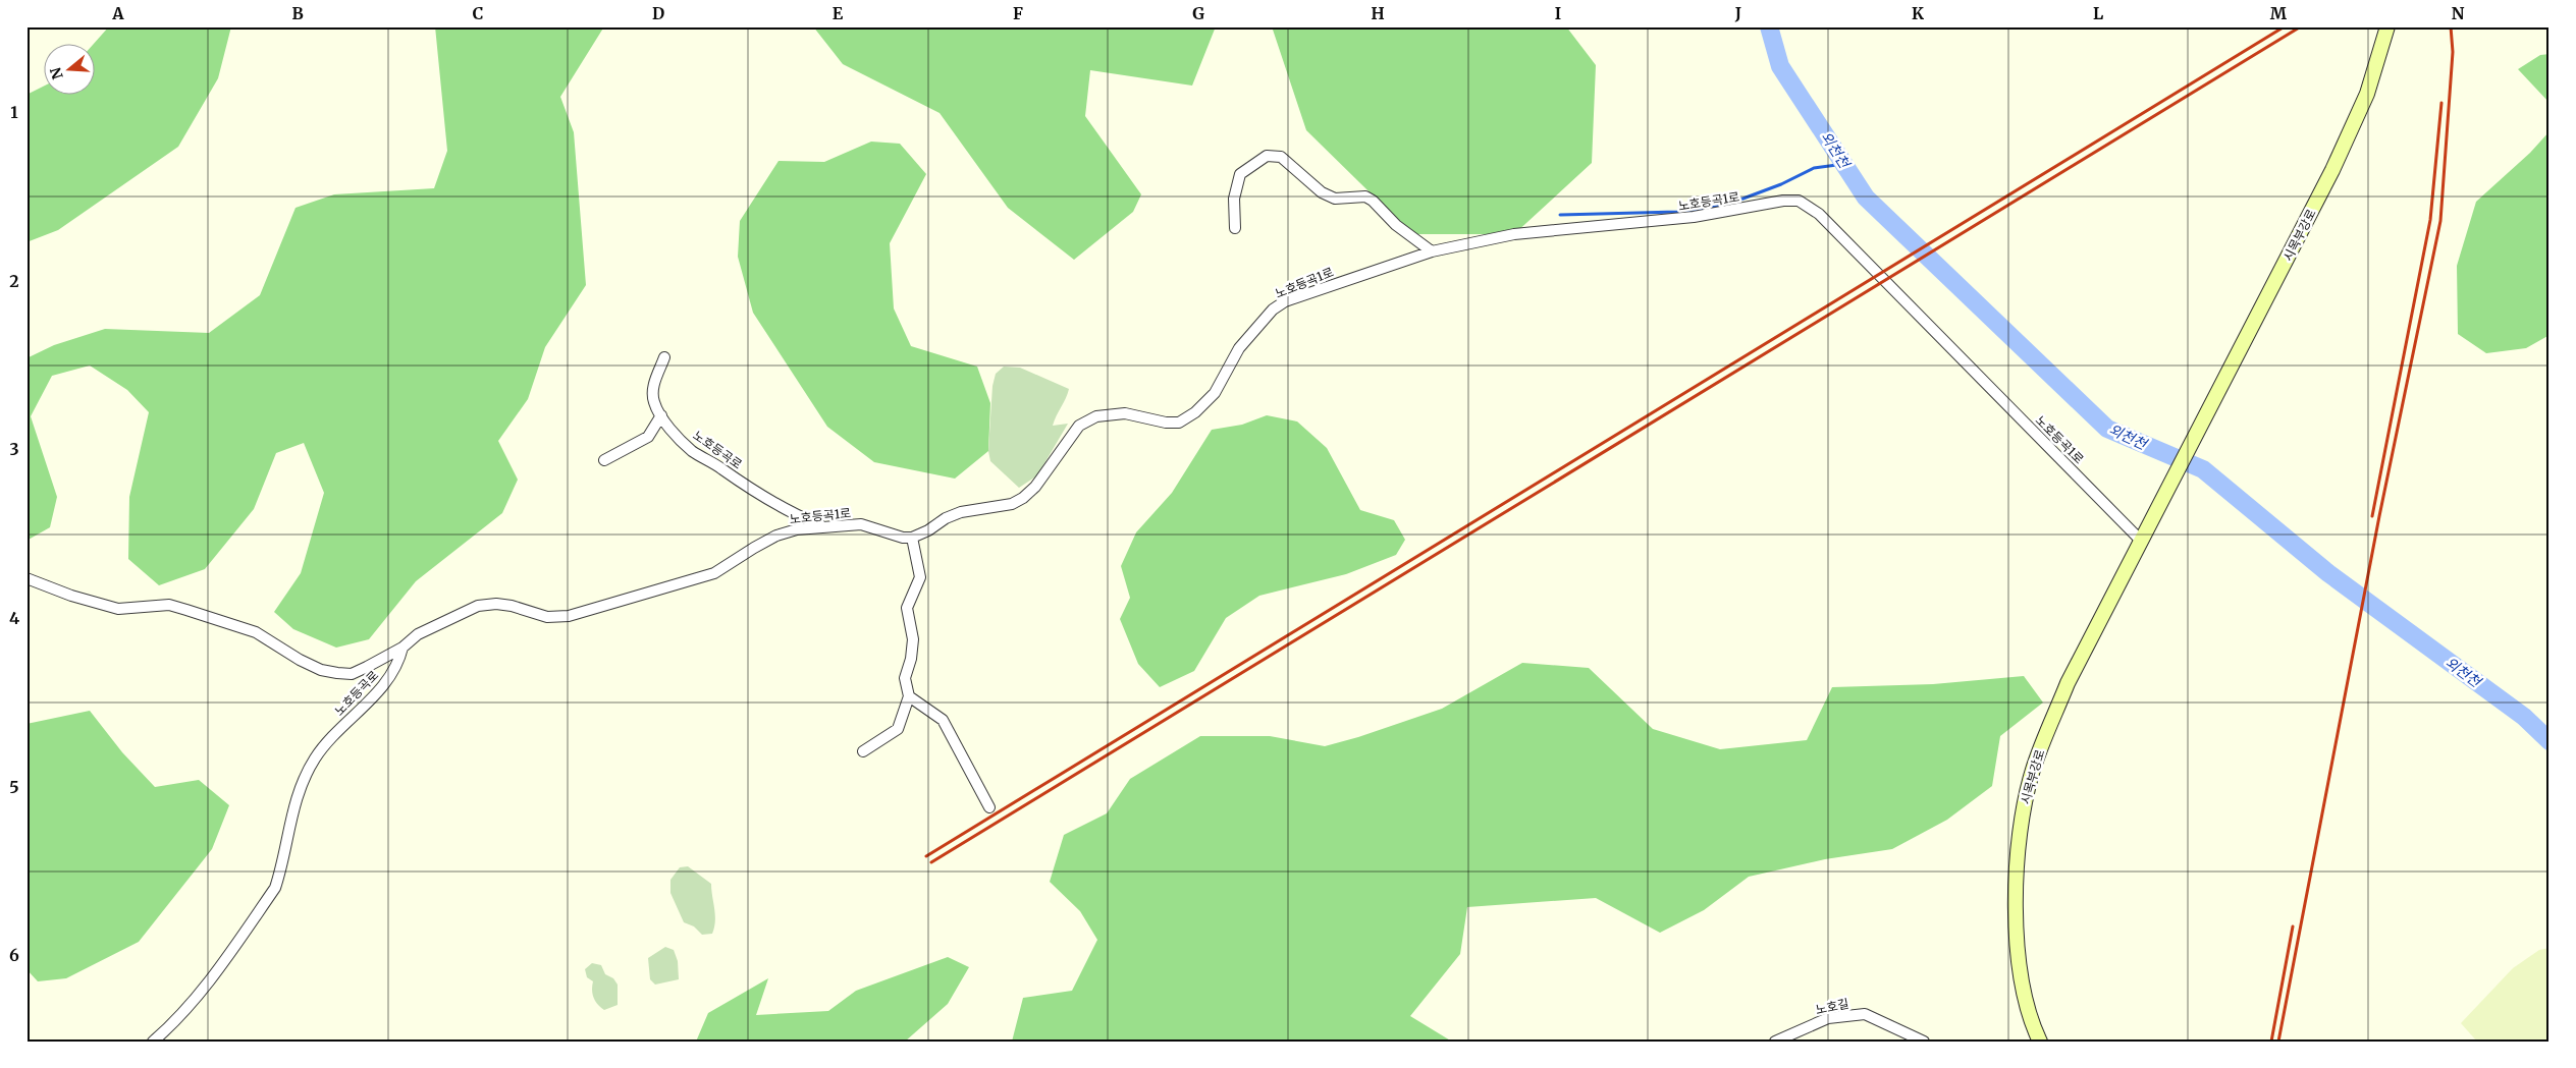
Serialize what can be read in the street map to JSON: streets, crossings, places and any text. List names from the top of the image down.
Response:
{
  "streets": {
    "street": [
      "노호등곡1로",
      "시목부강로",
      "노호등곡로",
      "노호길"
    ]
  },
  "crossings": [
    ["노호등곡1로", "시목부강로"],
    ["노호등곡1로", "노호등곡로"]
  ],
  "water": ["외천천"],
  "north": "left",
  "grid": {
    "columns": [
      "A",
      "B",
      "C",
      "D",
      "E",
      "F",
      "G",
      "H",
      "I",
      "J",
      "K",
      "L",
      "M",
      "N"
    ],
    "rows": [
      "1",
      "2",
      "3",
      "4",
      "5",
      "6"
    ]
  }
}
